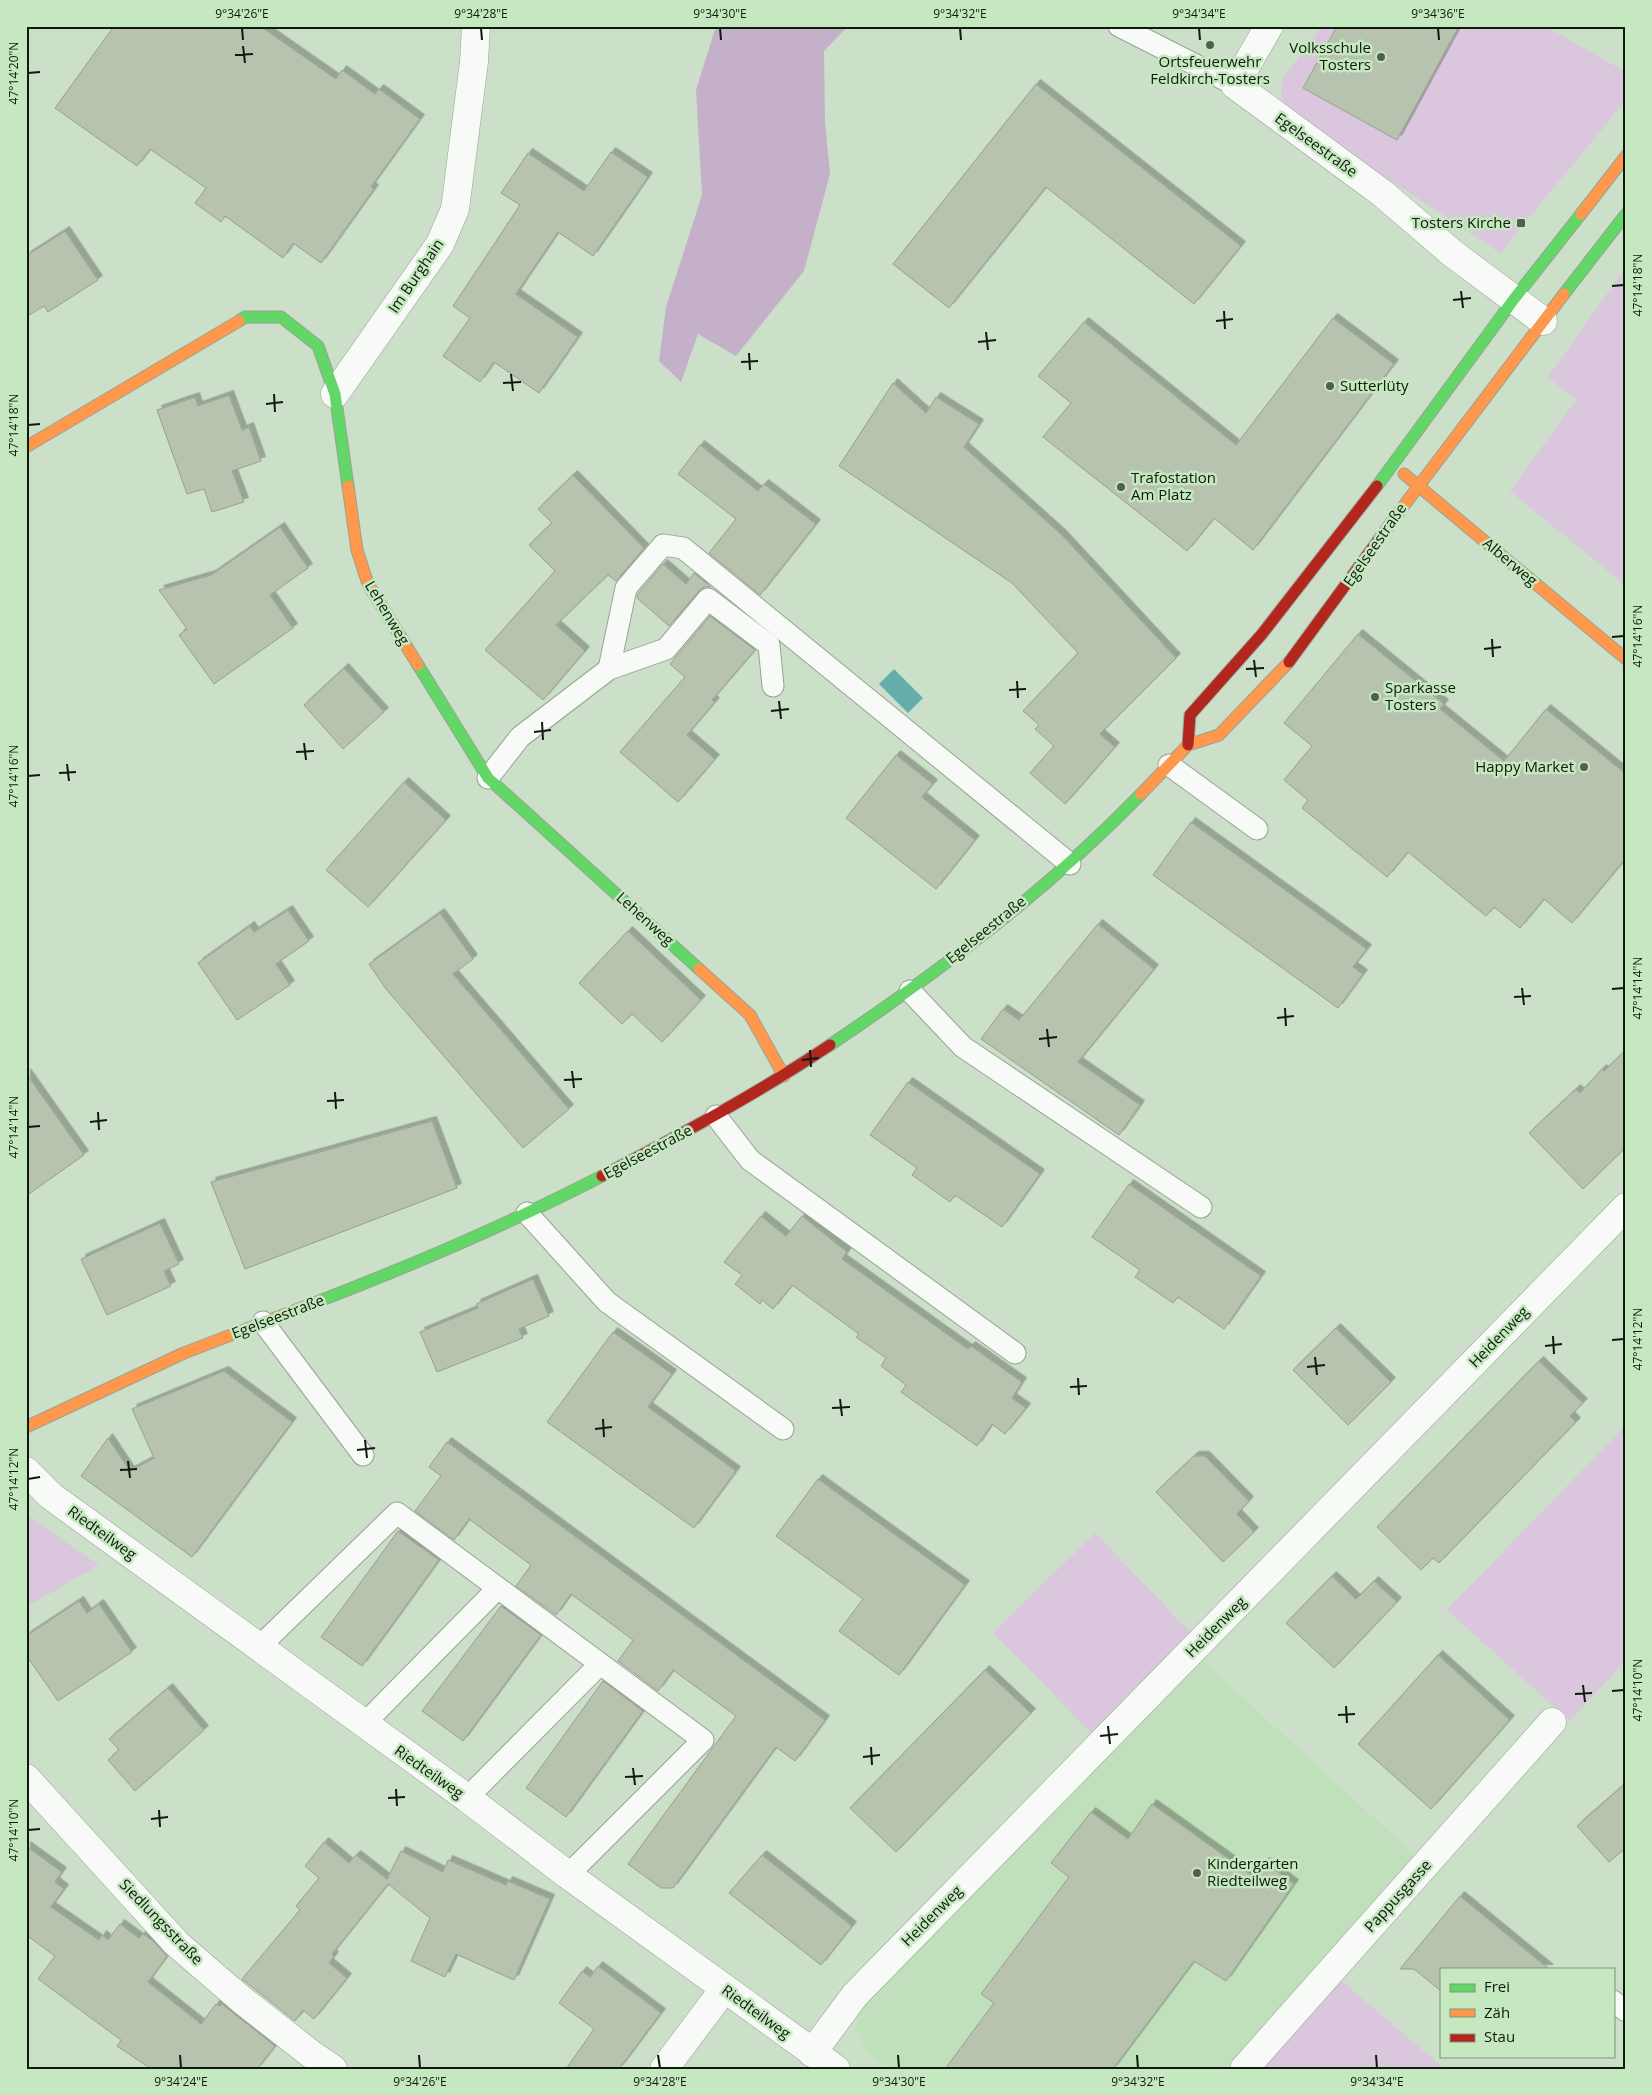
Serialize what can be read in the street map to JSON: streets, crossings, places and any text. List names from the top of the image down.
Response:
{
  "streets": {
    "street": [
      "Egelseestraße",
      "Im Burghain",
      "Alberweg",
      "Lehenweg",
      "Heidenweg",
      "Riedteilweg",
      "Pappusgasse",
      "Siedlungsstraße"
    ]
  },
  "crossings": [
    ["Egelseestraße", "Alberweg"],
    ["Egelseestraße", "Lehenweg"],
    ["Im Burghain", "Lehenweg"],
    ["Heidenweg", "Riedteilweg"]
  ],
  "places": {
    "other": [
      "Ortsfeuerwehr Feldkirch-Tosters",
      "Volksschule Tosters",
      "Sutterlüty",
      "Trafostation Am Platz",
      "Sparkasse Tosters",
      "Happy Market",
      "Kindergarten Riedteilweg"
    ],
    "transit": ["Tosters Kirche"]
  },
  "legend": ["Frei", "Zäh", "Stau"],
  "coordinates": [
    "9°34'26\"E",
    "9°34'28\"E",
    "9°34'30\"E",
    "9°34'32\"E",
    "9°34'34\"E",
    "9°34'36\"E",
    "47°14'20\"N",
    "47°14'18\"N",
    "47°14'16\"N",
    "47°14'14\"N",
    "47°14'12\"N",
    "47°14'10\"N",
    "9°34'24\"E"
  ]
}
